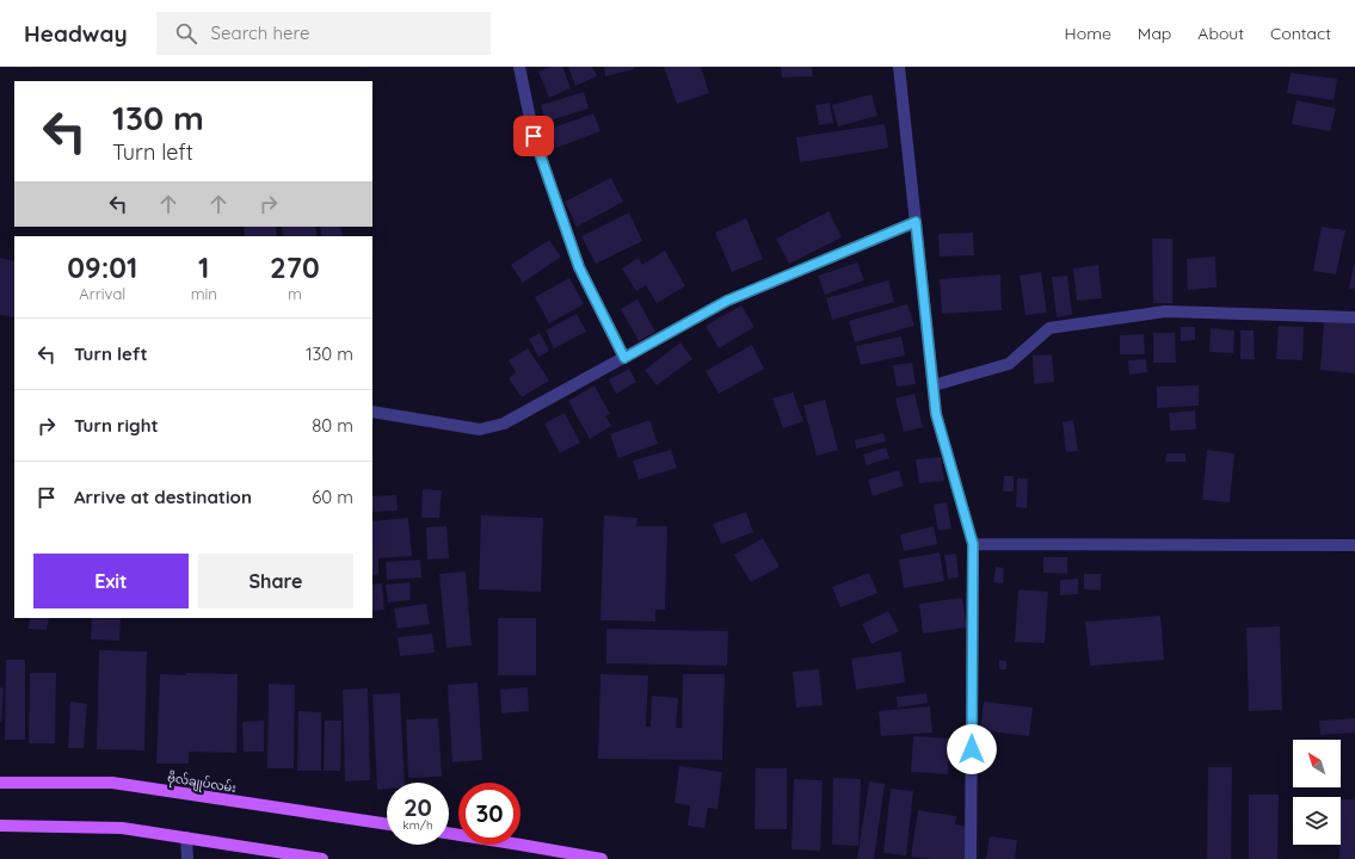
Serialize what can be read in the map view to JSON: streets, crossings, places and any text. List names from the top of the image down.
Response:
{
  "streets": {
    "main road": ["ဗိုလ်ချုပ်လမ်း"]
  },
  "north": "top left",
  "page": {
    "header": "Headway",
    "search": "Search here",
    "nav": [
      "Home",
      "Map",
      "About",
      "Contact"
    ],
    "turn": ["130 m", "Turn left"],
    "eta": [
      "09:01",
      "Arrival",
      "1",
      "min",
      "270",
      "m"
    ],
    "list": [
      {
        "name": "Turn left",
        "value": "130 m"
      },
      {
        "name": "Turn right",
        "value": "80 m"
      },
      {
        "name": "Arrive at destination",
        "value": "60 m"
      }
    ],
    "buttons": ["Exit", "Share"],
    "speed": "20 km/h",
    "limit": "30"
  }
}
